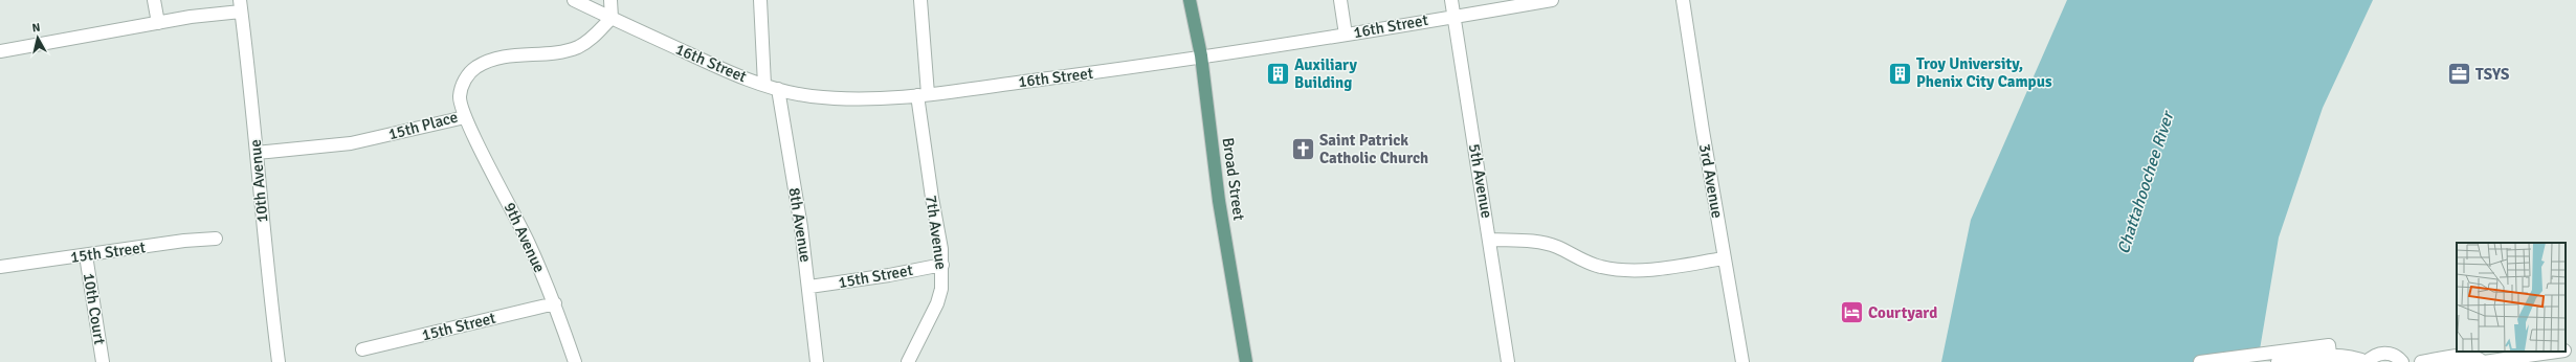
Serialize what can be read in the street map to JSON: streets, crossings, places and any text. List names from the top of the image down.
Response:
{
  "streets": {
    "main road": ["Broad Street"],
    "street": [
      "16th Street",
      "15th Place",
      "10th Avenue",
      "5th Avenue",
      "3rd Avenue",
      "8th Avenue",
      "7th Avenue",
      "9th Avenue",
      "15th Street",
      "10th Court"
    ]
  },
  "crossings": [
    ["16th Street", "15th Place"],
    ["16th Street", "Broad Street"],
    ["16th Street", "5th Avenue"],
    ["16th Street", "8th Avenue"],
    ["16th Street", "7th Avenue"],
    ["15th Place", "10th Avenue"],
    ["15th Place", "9th Avenue"],
    ["8th Avenue", "15th Street"],
    ["7th Avenue", "15th Street"],
    ["9th Avenue", "15th Street"],
    ["15th Street", "10th Court"]
  ],
  "water": ["Chattahoochee River"],
  "places": {
    "building": ["Troy University, Phenix City Campus", "Auxiliary Building"],
    "office": ["TSYS"],
    "church": ["Saint Patrick Catholic Church"],
    "hotel": ["Courtyard"]
  },
  "north": "top"
}
